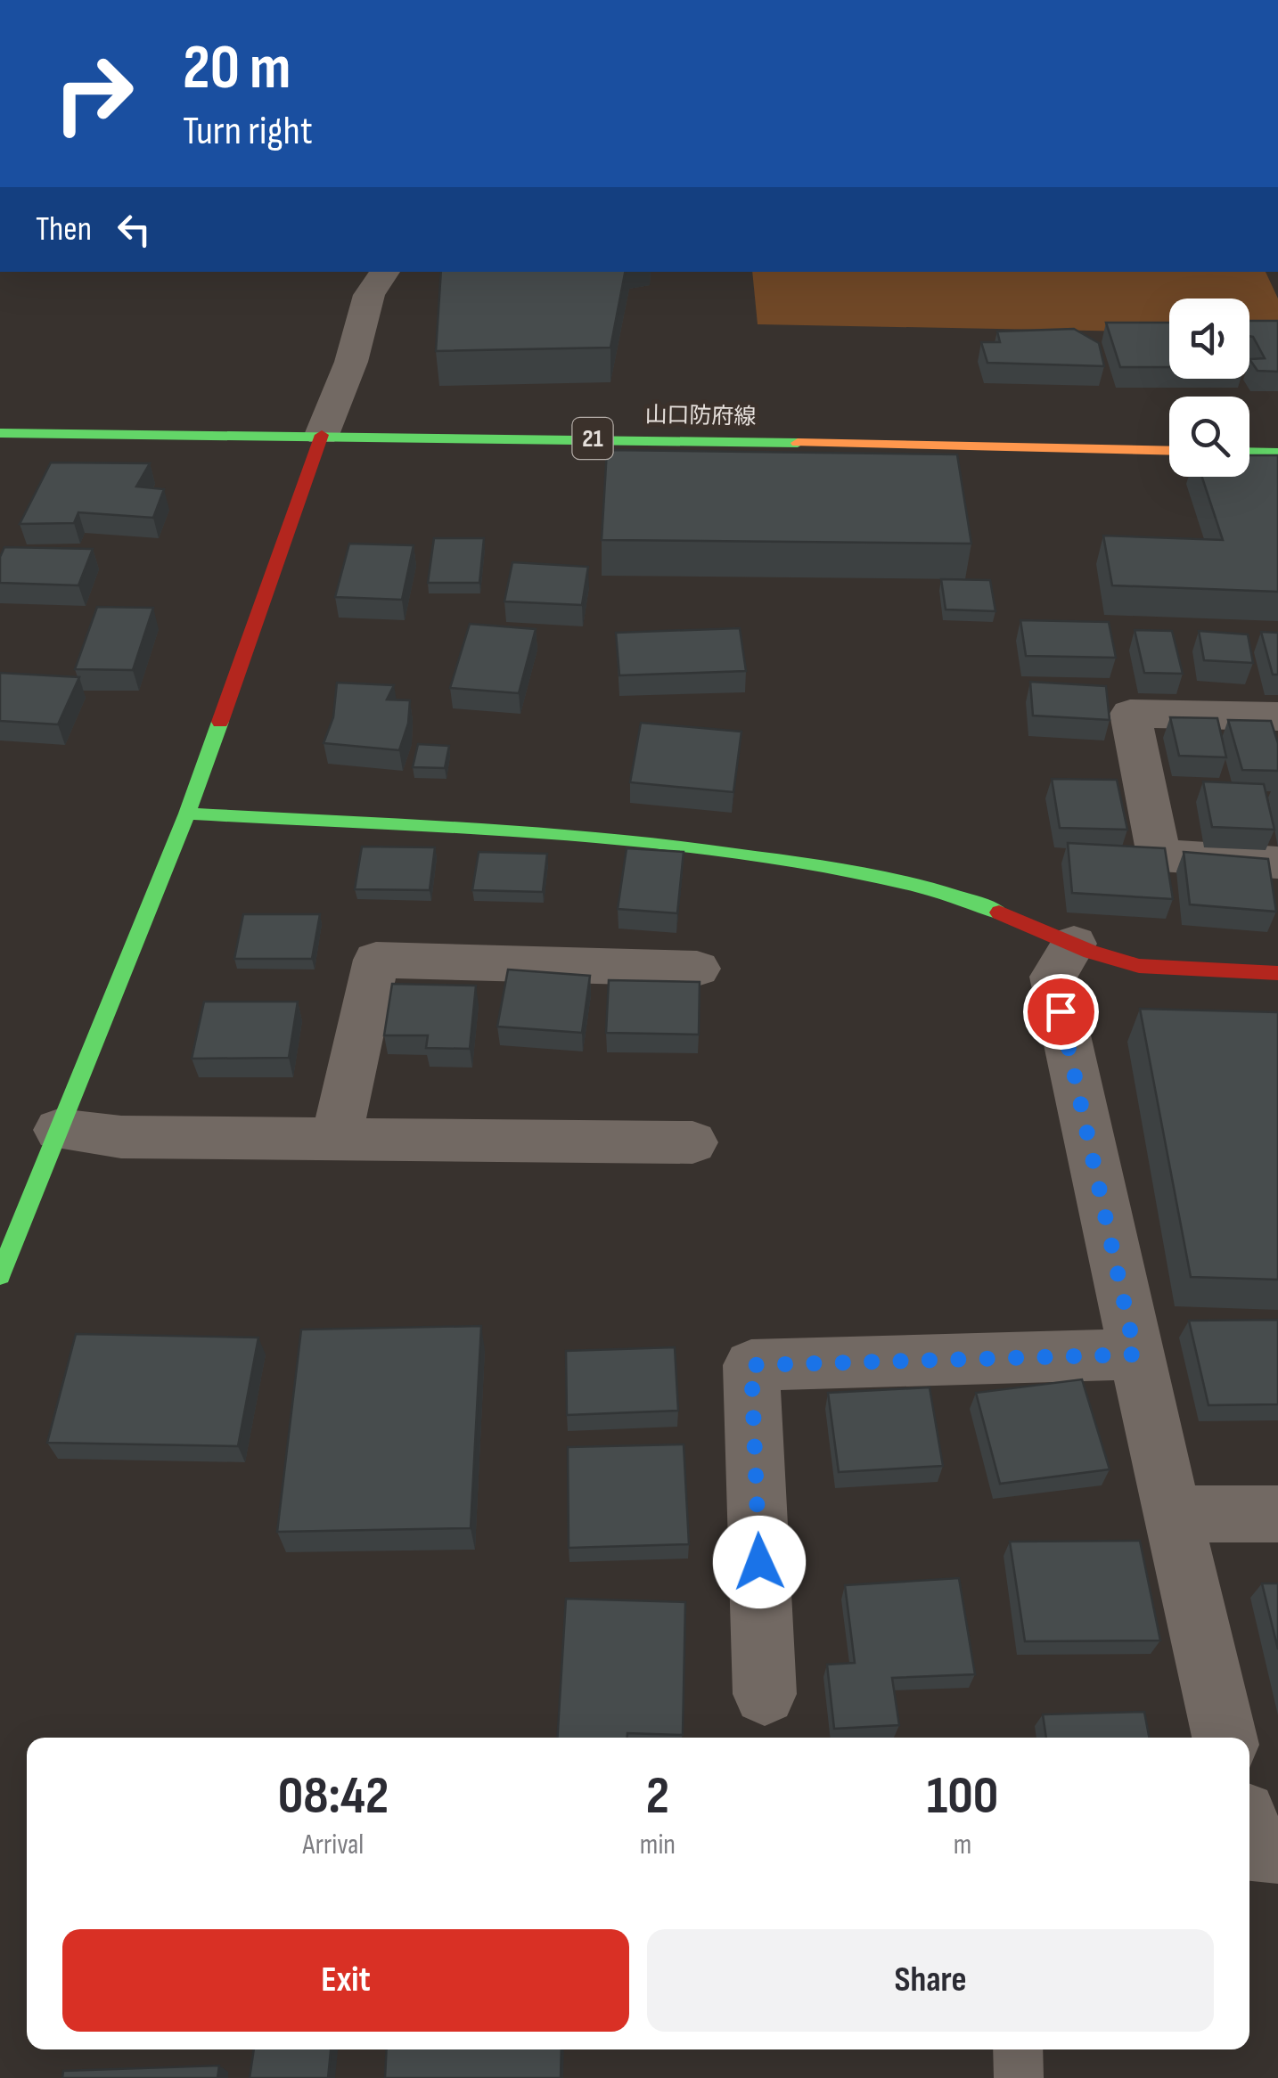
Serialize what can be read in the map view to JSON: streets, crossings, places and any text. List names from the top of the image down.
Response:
{
  "streets": {
    "street": ["山口防府線", "21"]
  },
  "page": {
    "turn": ["20 m", "Turn right"],
    "then": "Then",
    "eta": [
      "08:42",
      "Arrival",
      "2",
      "min",
      "100",
      "m"
    ],
    "buttons": ["Exit", "Share"]
  }
}
